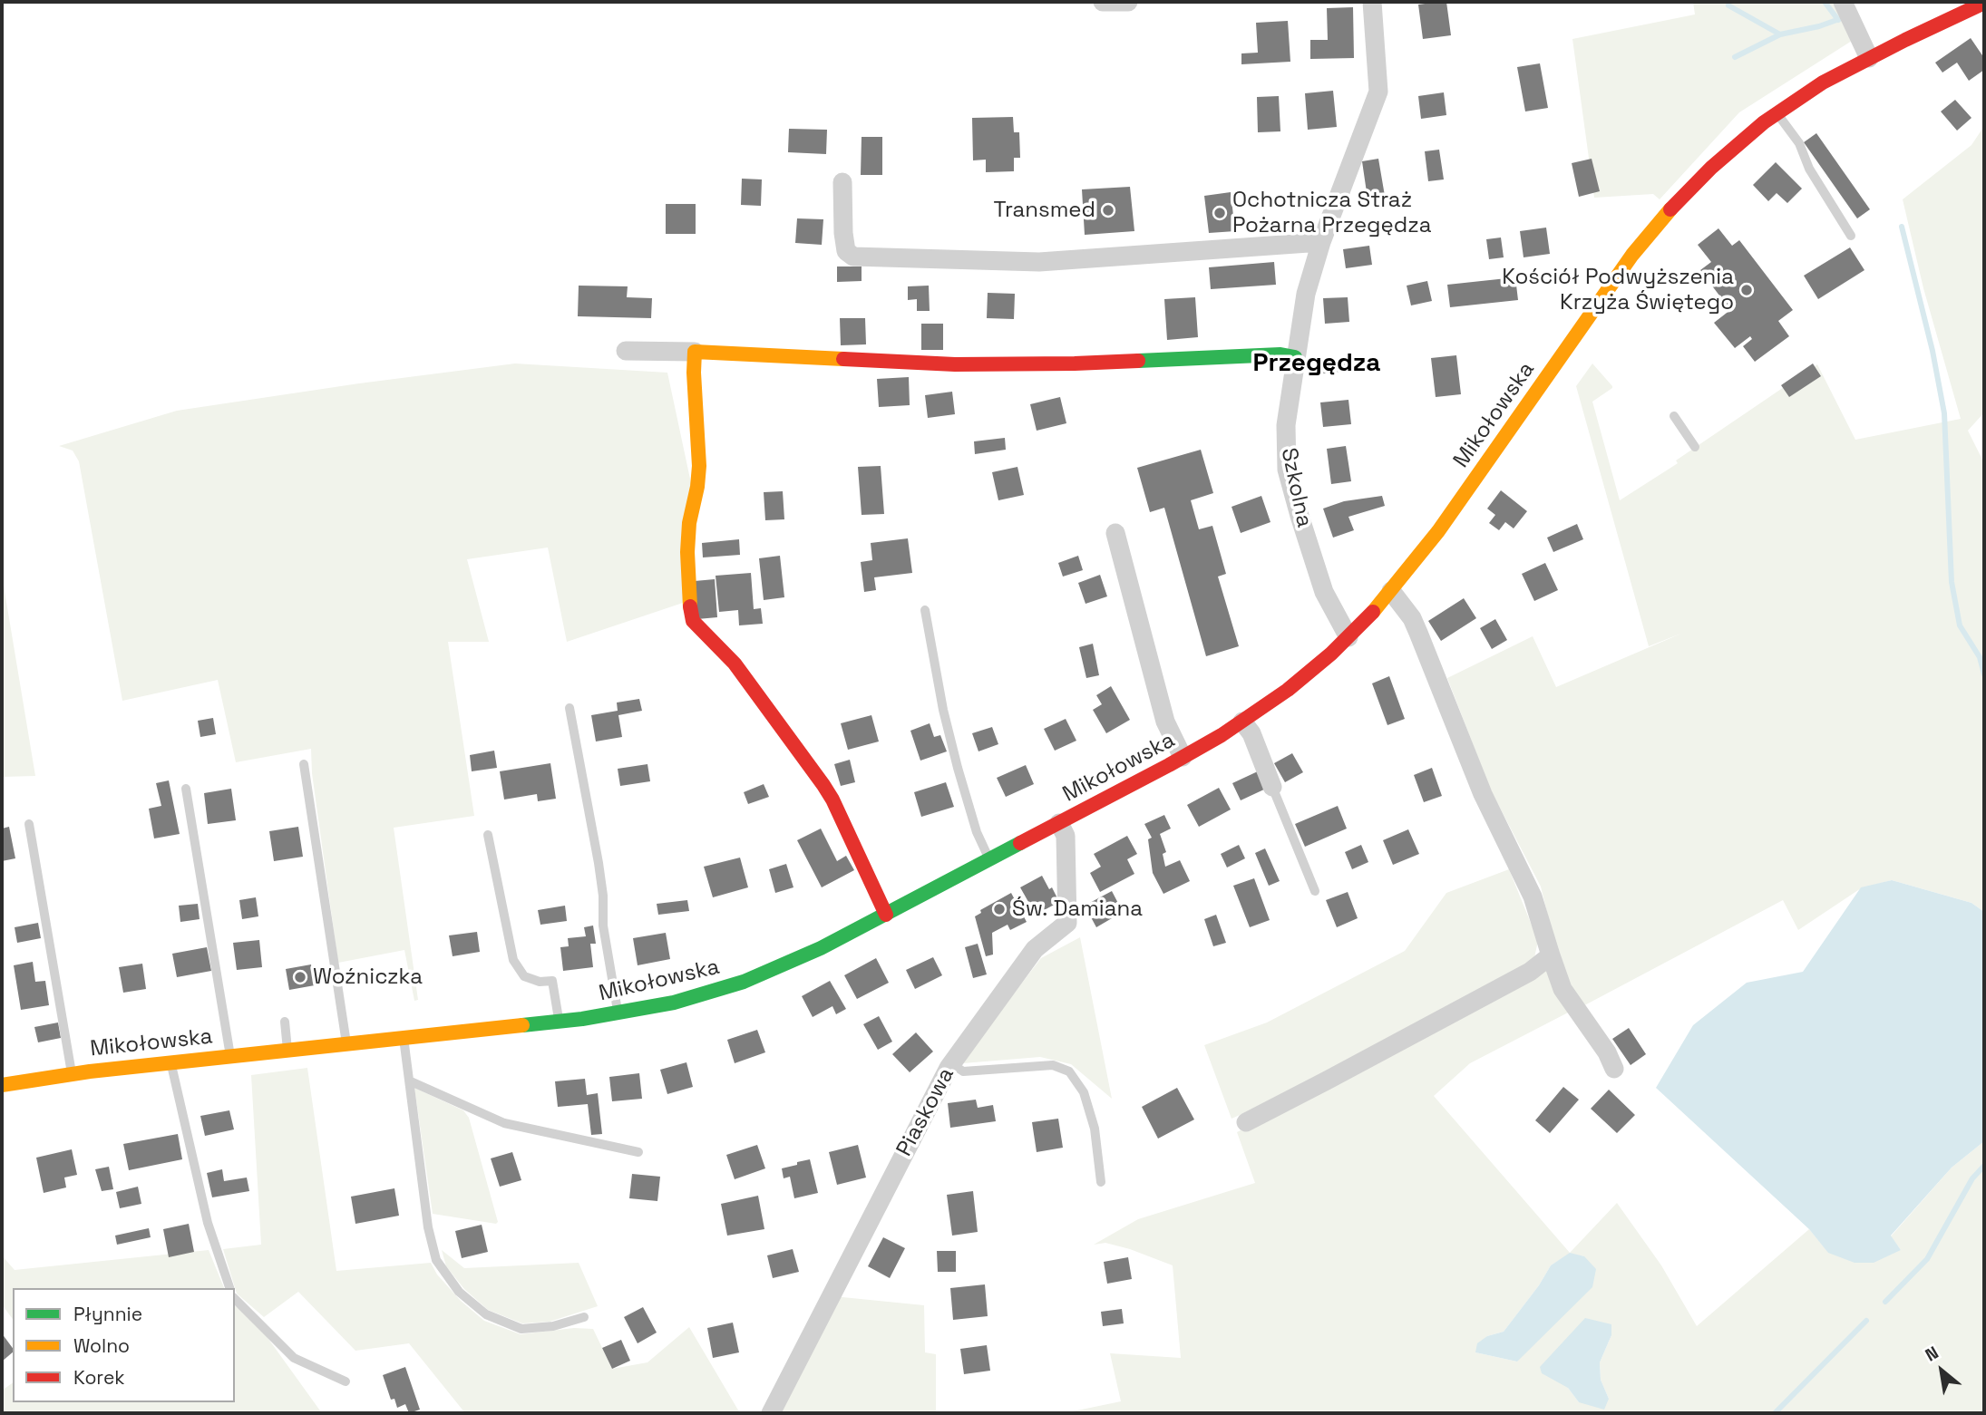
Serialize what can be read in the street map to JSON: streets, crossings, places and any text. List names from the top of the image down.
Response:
{
  "streets": {
    "main road": ["Mikołowska"],
    "street": ["Szkolna", "Piaskowa"]
  },
  "crossings": [
    ["Mikołowska", "Szkolna"],
    ["Mikołowska", "Piaskowa"]
  ],
  "districts": ["Przegędza"],
  "places": [
    "Transmed",
    "Ochotnicza Straż Pożarna Przegędza",
    "Kościół Podwyższenia Krzyża Świętego",
    "Św. Damiana",
    "Woźniczka"
  ],
  "legend": ["Płynnie", "Wolno", "Korek"],
  "north": "top left"
}
